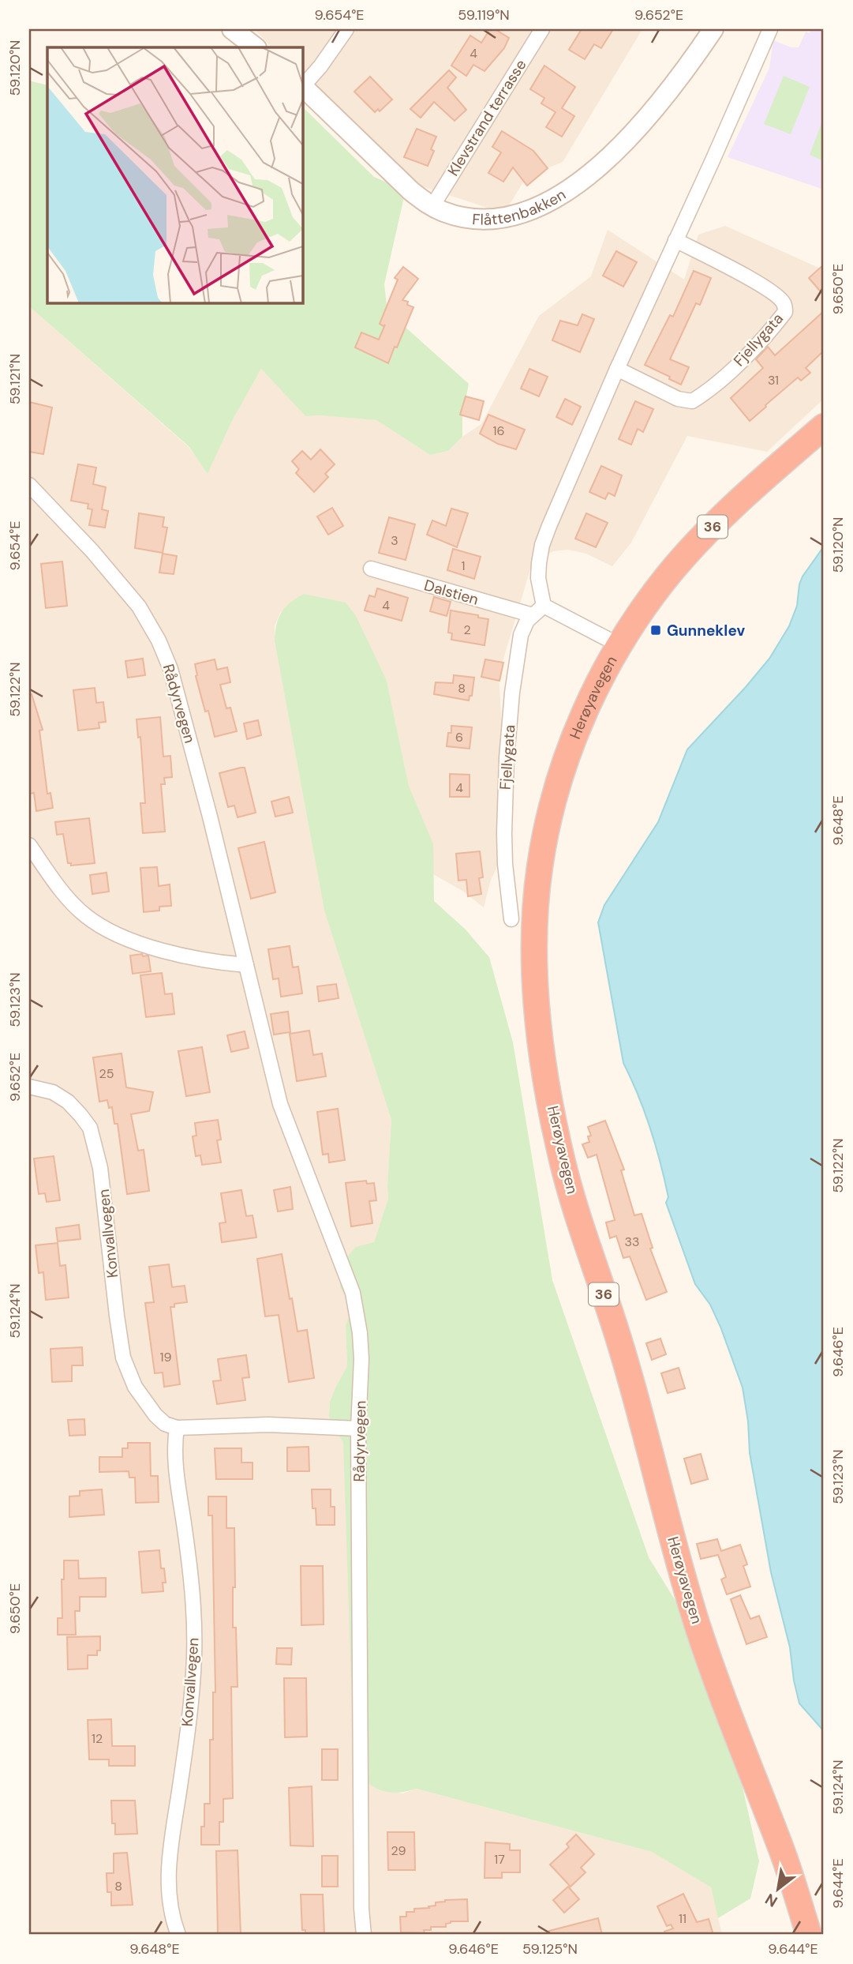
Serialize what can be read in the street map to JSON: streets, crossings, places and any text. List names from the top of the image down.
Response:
{
  "streets": {
    "highway": ["36", "Herøyavegen"],
    "main road": ["Flåttenbakken"],
    "street": [
      "Klevstrand terrasse",
      "Fjellygata",
      "Dalstien",
      "Rådyrvegen",
      "Konvallvegen"
    ]
  },
  "crossings": [
    ["Klevstrand terrasse", "Flåttenbakken"],
    ["Fjellygata", "Dalstien"]
  ],
  "places": {
    "transit": ["Gunneklev"]
  },
  "house_numbers": [
    "4",
    "31",
    "16",
    "3",
    "1",
    "4",
    "2",
    "8",
    "6",
    "4",
    "25",
    "33",
    "19",
    "12",
    "29",
    "17",
    "8",
    "11"
  ],
  "north": "bottom left",
  "coordinates": [
    "9.654°E",
    "59.119°N",
    "9.652°E",
    "59.120°N",
    "9.650°E",
    "59.121°N",
    "59.122°N",
    "9.648°E",
    "59.123°N",
    "59.124°N",
    "9.646°E",
    "9.644°E",
    "59.125°N"
  ]
}
